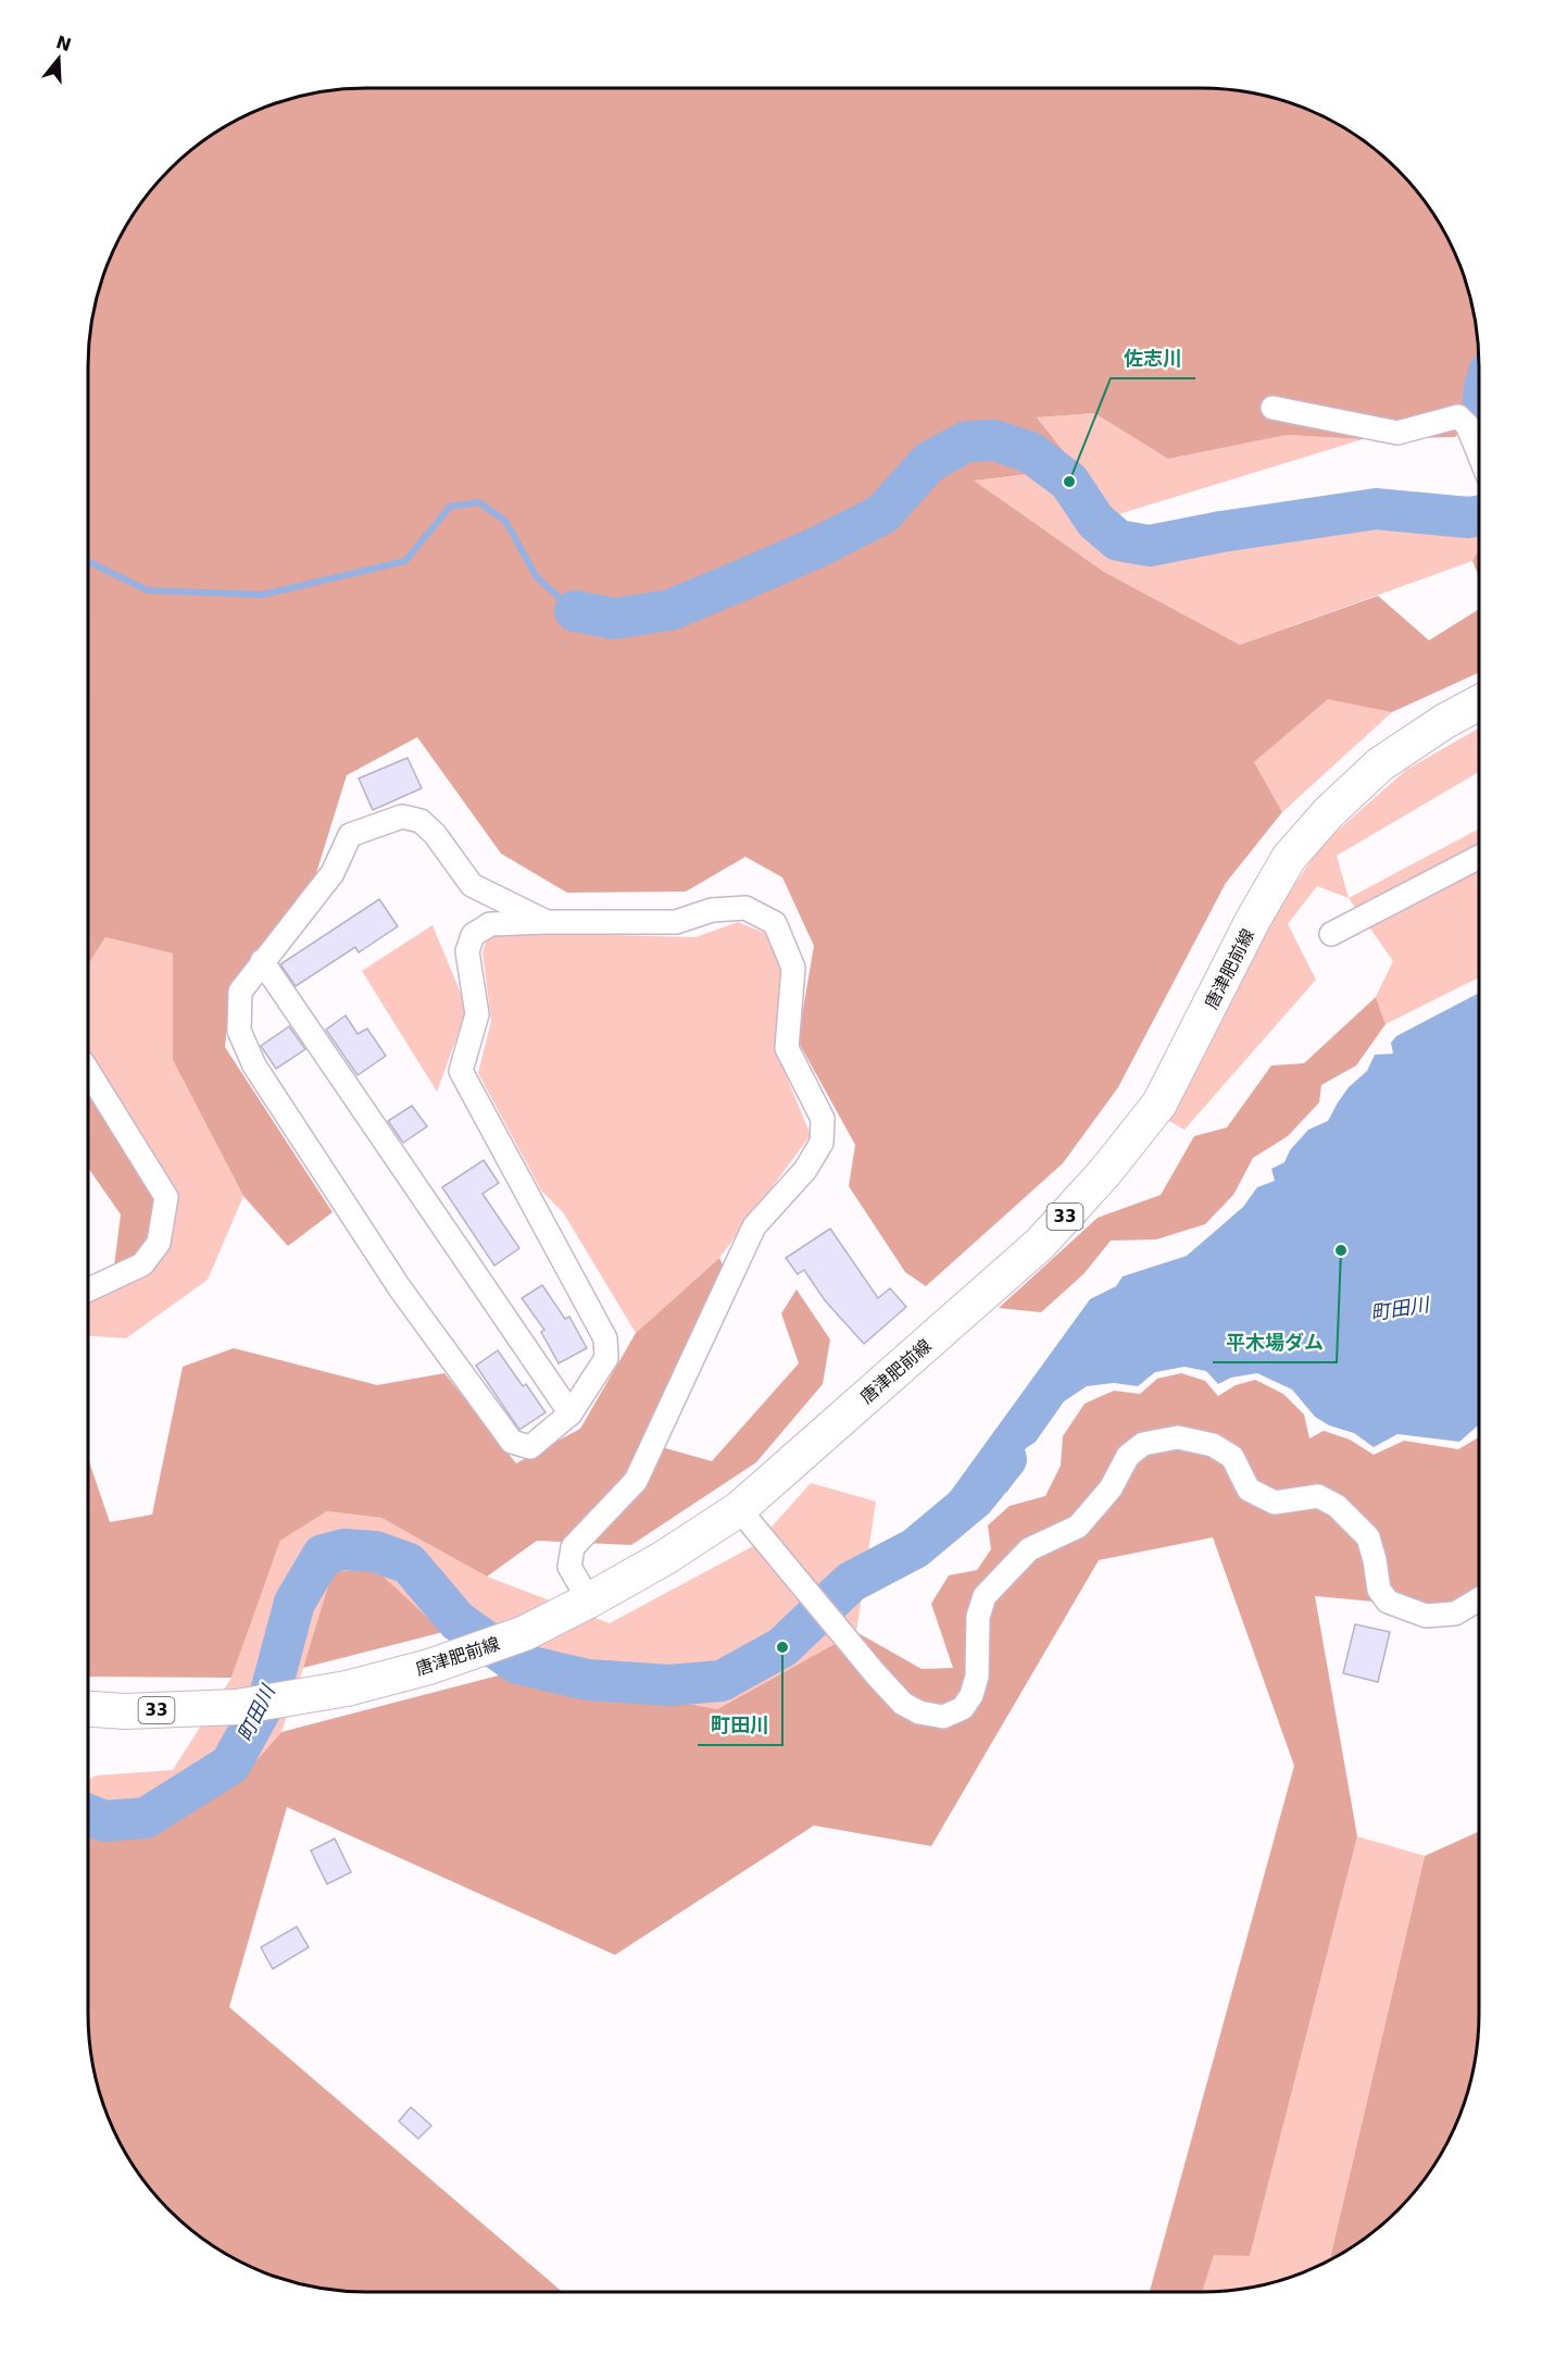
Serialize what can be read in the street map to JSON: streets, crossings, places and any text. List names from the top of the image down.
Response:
{
  "streets": {
    "main road": ["唐津肥前線", "33"]
  },
  "water": ["町田川"],
  "places": ["佐志川", "平木場ダム", "町田川"],
  "north": "top"
}
